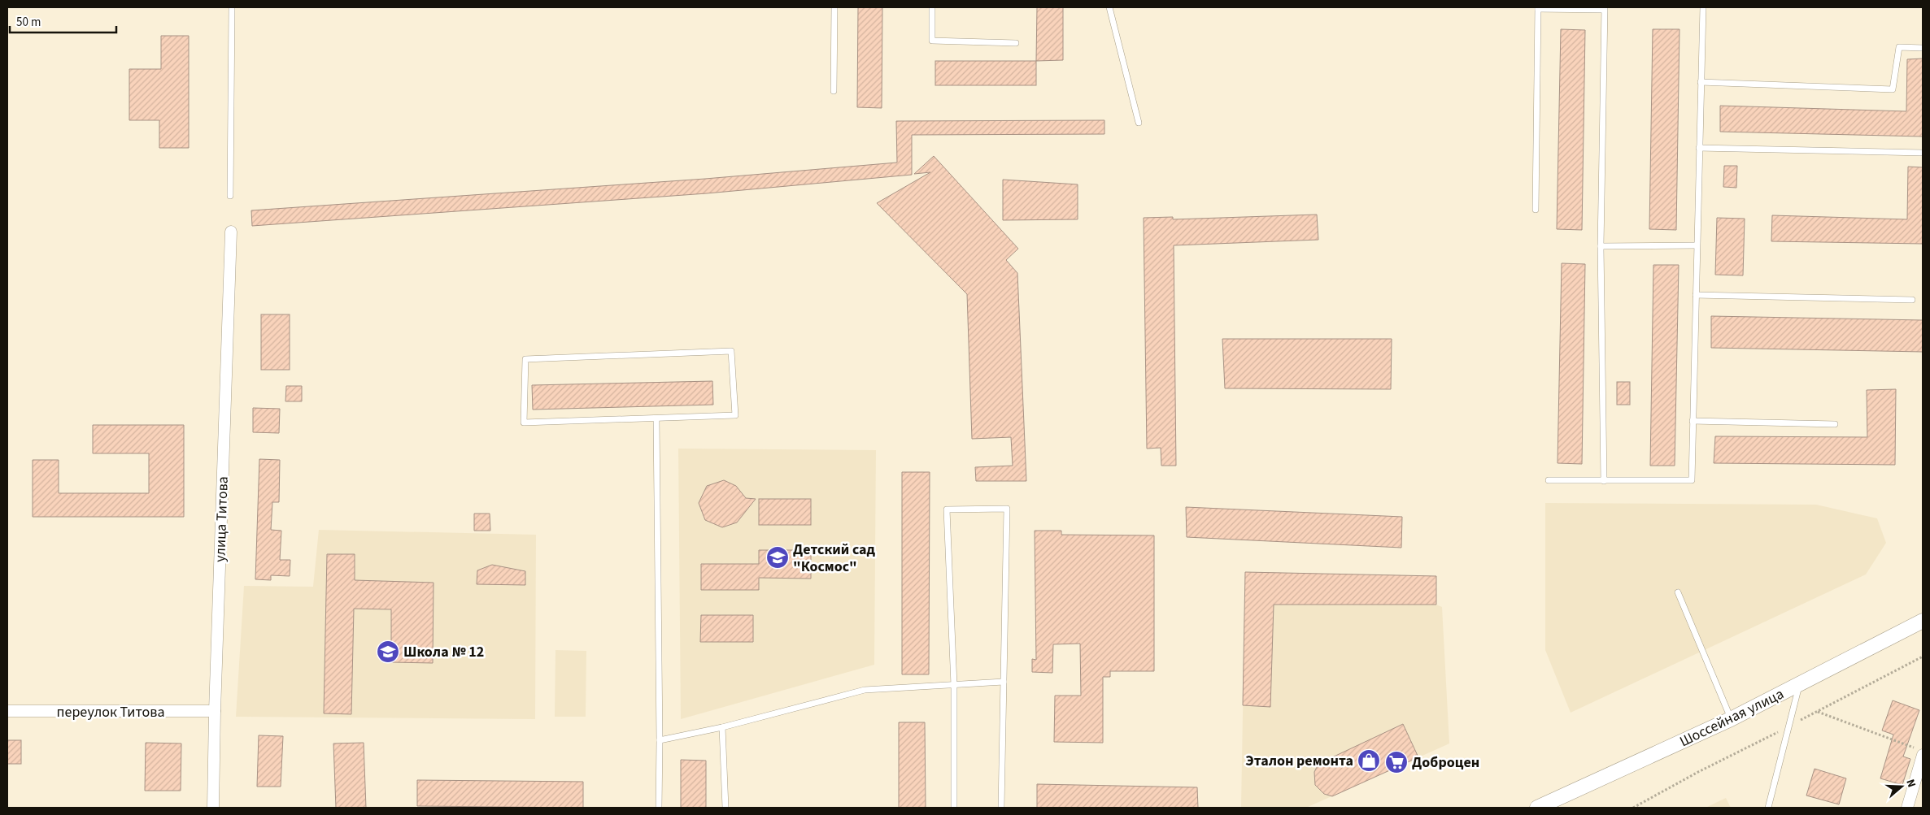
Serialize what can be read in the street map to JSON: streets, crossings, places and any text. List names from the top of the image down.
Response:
{
  "streets": {
    "street": ["улица Титова", "переулок Титова", "Шоссейная улица"]
  },
  "crossings": [
    ["улица Титова", "переулок Титова"]
  ],
  "places": {
    "school or university": ["Детский сад \"Космос\"", "Школа № 12"],
    "shop": ["Эталон ремонта"],
    "supermarket": ["Доброцен"]
  },
  "scale_bar": "50 m",
  "north": "right"
}
